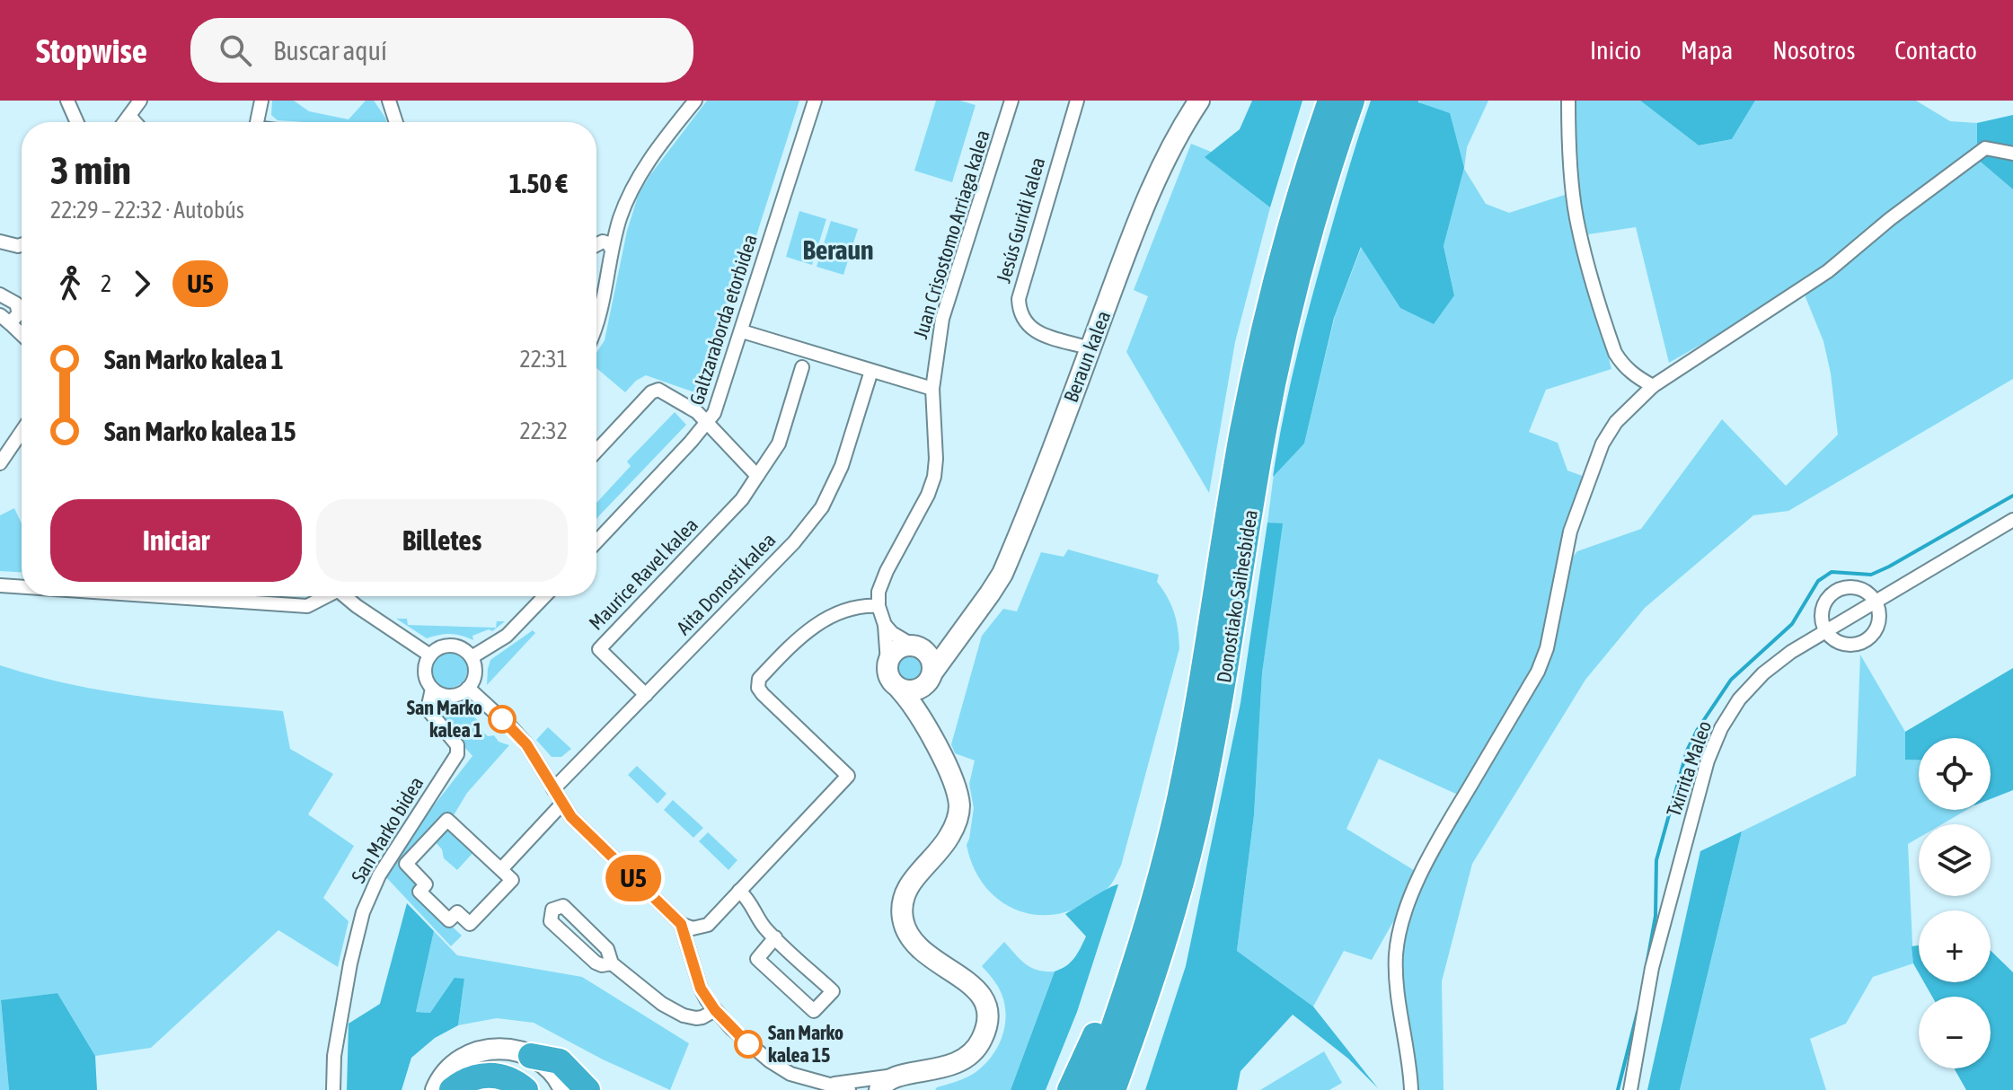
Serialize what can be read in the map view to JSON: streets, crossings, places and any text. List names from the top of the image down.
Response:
{
  "streets": {
    "highway": ["Donostiako Saihesbidea"],
    "street": [
      "Jesús Guridi kalea",
      "Juan Crisostomo Arriaga kalea",
      "Galtzaraborda etorbidea",
      "Beraun kalea",
      "Maurice Ravel kalea",
      "Aita Donosti kalea",
      "Txirrita Maleo",
      "San Marko bidea"
    ]
  },
  "crossings": [
    ["Jesús Guridi kalea", "Beraun kalea"],
    ["Maurice Ravel kalea", "Aita Donosti kalea"]
  ],
  "districts": ["Beraun"],
  "places": ["San Marko kalea 1", "San Marko kalea 15"],
  "lines": ["bus line U5"],
  "page": {
    "header": "Stopwise",
    "search": "Buscar aquí",
    "nav": [
      "Inicio",
      "Mapa",
      "Nosotros",
      "Contacto"
    ],
    "on_map": "U5",
    "heading": ["3 min", "22:29 – 22:32 · Autobús", "1.50 €"],
    "legs": ["2", "U5"],
    "list": [
      {
        "name": "San Marko kalea 1",
        "value": "22:31"
      },
      {
        "name": "San Marko kalea 15",
        "value": "22:32"
      }
    ],
    "buttons": ["Iniciar", "Billetes"],
    "map_buttons": ["+", "−"]
  }
}
